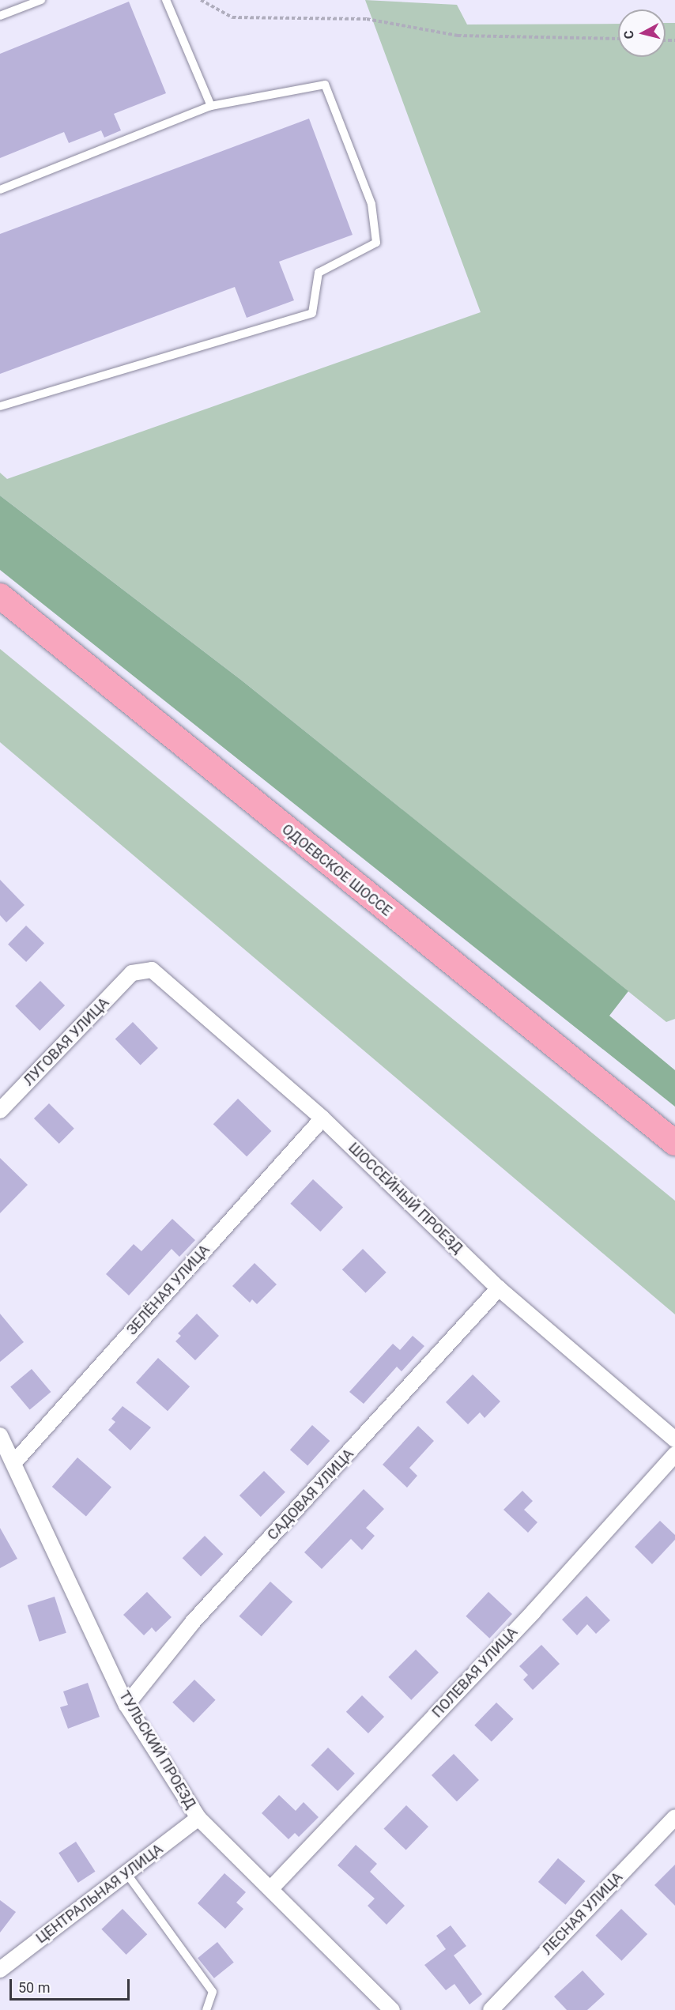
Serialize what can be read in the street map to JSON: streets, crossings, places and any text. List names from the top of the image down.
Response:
{
  "streets": {
    "main road": ["ОДОЕВСКОЕ ШОССЕ"],
    "street": [
      "ЛУГОВАЯ УЛИЦА",
      "ШОССЕЙНЫЙ ПРОЕЗД",
      "ЗЕЛЁНАЯ УЛИЦА",
      "САДОВАЯ УЛИЦА",
      "ПОЛЕВАЯ УЛИЦА",
      "ТУЛЬСКИЙ ПРОЕЗД",
      "ЦЕНТРАЛЬНАЯ УЛИЦА",
      "ЛЕСНАЯ УЛИЦА"
    ]
  },
  "crossings": [
    ["ЛУГОВАЯ УЛИЦА", "ШОССЕЙНЫЙ ПРОЕЗД"],
    ["ШОССЕЙНЫЙ ПРОЕЗД", "ЗЕЛЁНАЯ УЛИЦА"],
    ["ШОССЕЙНЫЙ ПРОЕЗД", "САДОВАЯ УЛИЦА"],
    ["ЗЕЛЁНАЯ УЛИЦА", "ТУЛЬСКИЙ ПРОЕЗД"],
    ["САДОВАЯ УЛИЦА", "ТУЛЬСКИЙ ПРОЕЗД"],
    ["ПОЛЕВАЯ УЛИЦА", "ТУЛЬСКИЙ ПРОЕЗД"],
    ["ТУЛЬСКИЙ ПРОЕЗД", "ЦЕНТРАЛЬНАЯ УЛИЦА"]
  ],
  "scale_bar": "50 m",
  "north": "left"
}
